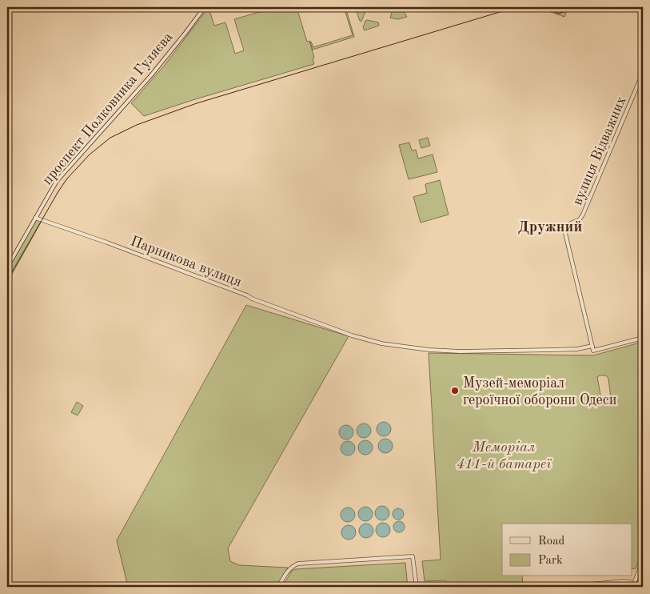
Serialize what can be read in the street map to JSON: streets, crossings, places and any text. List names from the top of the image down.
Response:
{
  "streets": {
    "street": ["проспект Полковника Гуляєва", "вулиця Відважних", "Парникова вулиця"]
  },
  "crossings": [
    ["проспект Полковника Гуляєва", "Парникова вулиця"],
    ["вулиця Відважних", "Парникова вулиця"]
  ],
  "districts": ["Дружний"],
  "parks": ["Меморіал 411-й батареї"],
  "places": ["Музей-меморіал героїчної оборони Одеси"],
  "legend": ["Road", "Park"]
}
